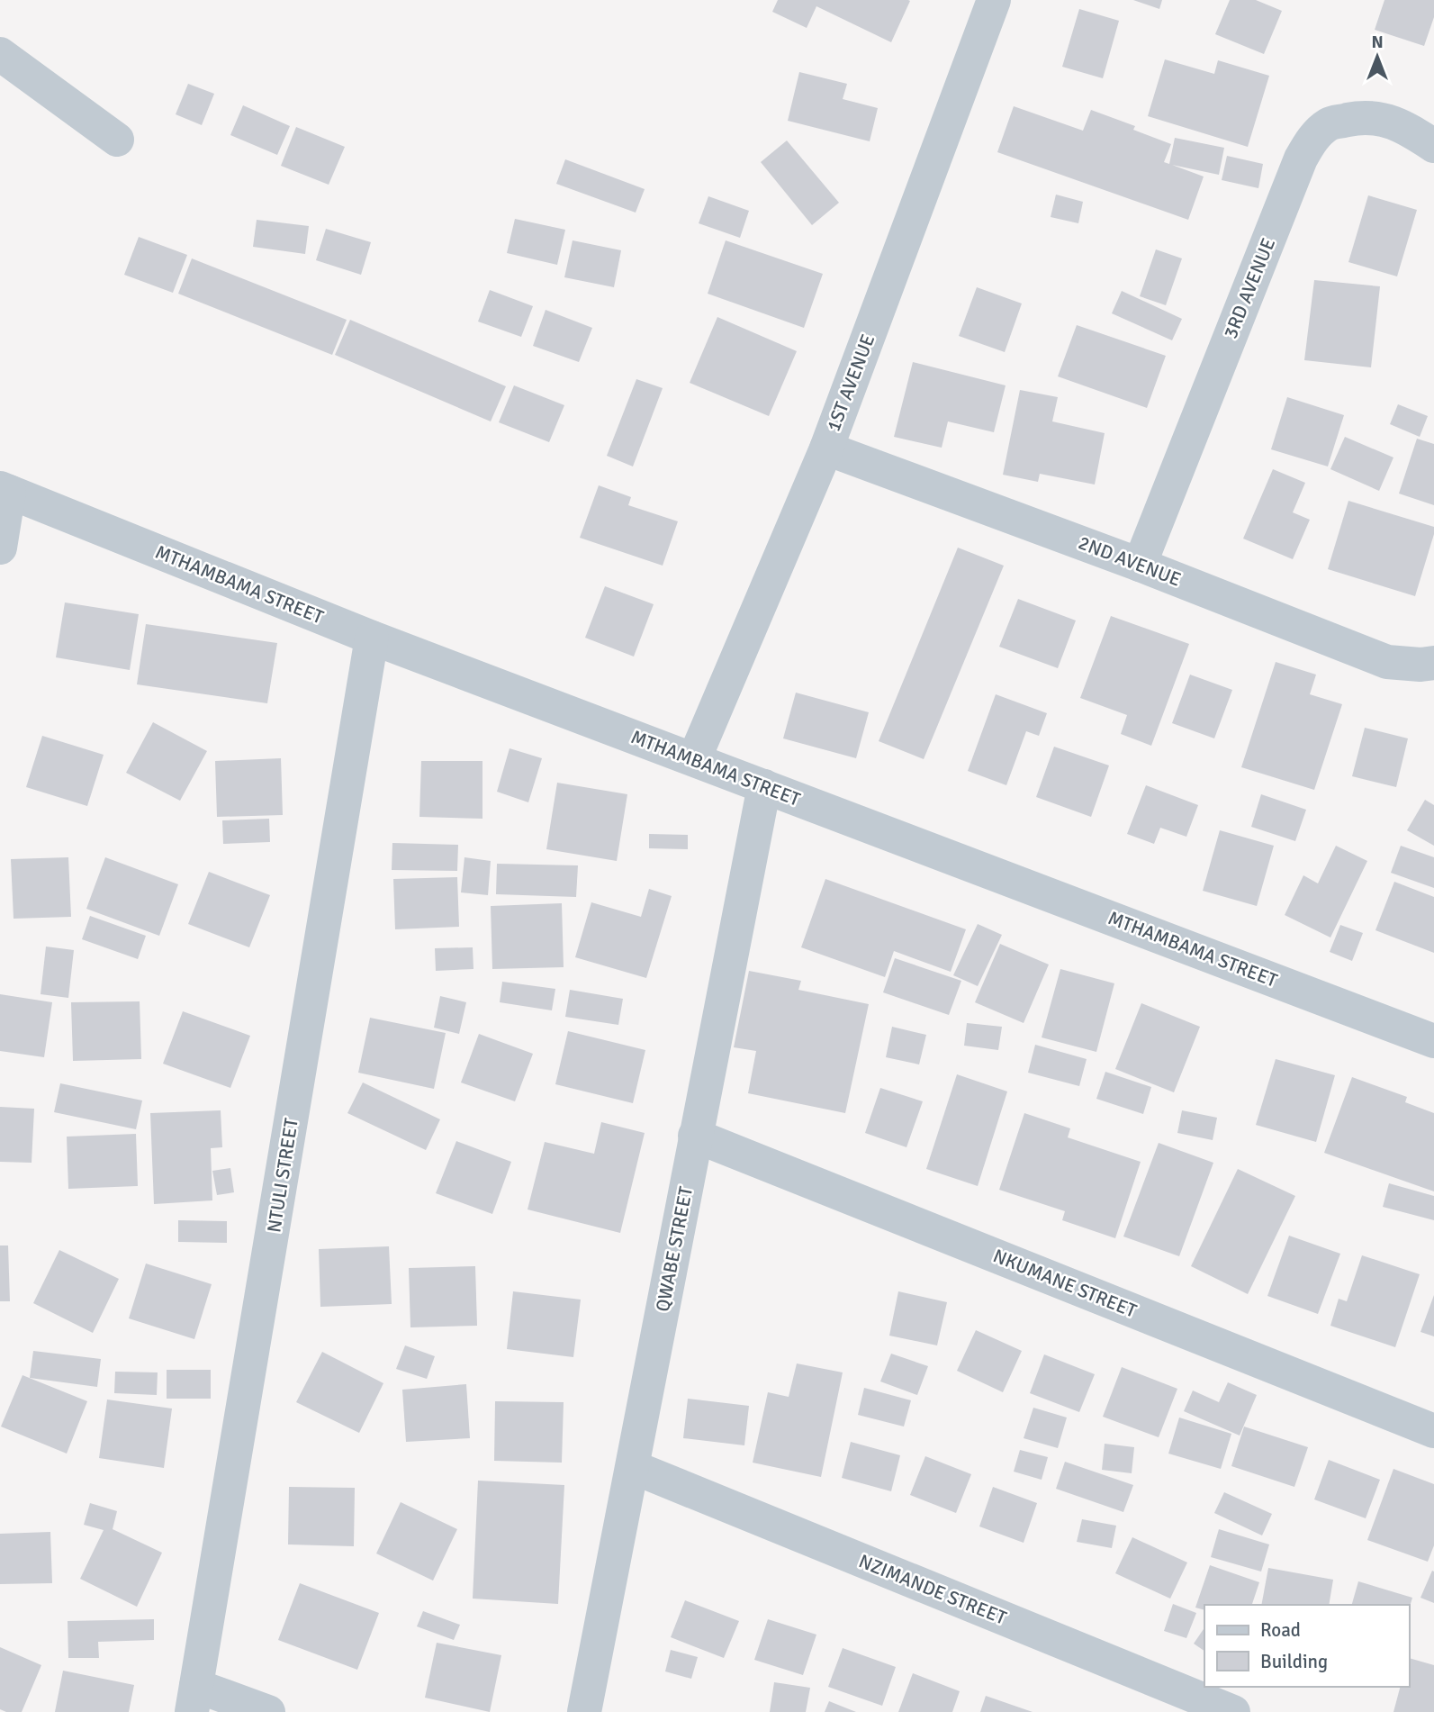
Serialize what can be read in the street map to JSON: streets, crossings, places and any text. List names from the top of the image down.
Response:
{
  "streets": {
    "street": [
      "3RD AVENUE",
      "1ST AVENUE",
      "2ND AVENUE",
      "MTHAMBAMA STREET",
      "NTULI STREET",
      "QWABE STREET",
      "NKUMANE STREET",
      "NZIMANDE STREET"
    ]
  },
  "crossings": [
    ["3RD AVENUE", "2ND AVENUE"],
    ["1ST AVENUE", "2ND AVENUE"],
    ["1ST AVENUE", "MTHAMBAMA STREET"],
    ["MTHAMBAMA STREET", "NTULI STREET"],
    ["MTHAMBAMA STREET", "QWABE STREET"],
    ["QWABE STREET", "NKUMANE STREET"],
    ["QWABE STREET", "NZIMANDE STREET"]
  ],
  "legend": ["Road", "Building"],
  "north": "top"
}
